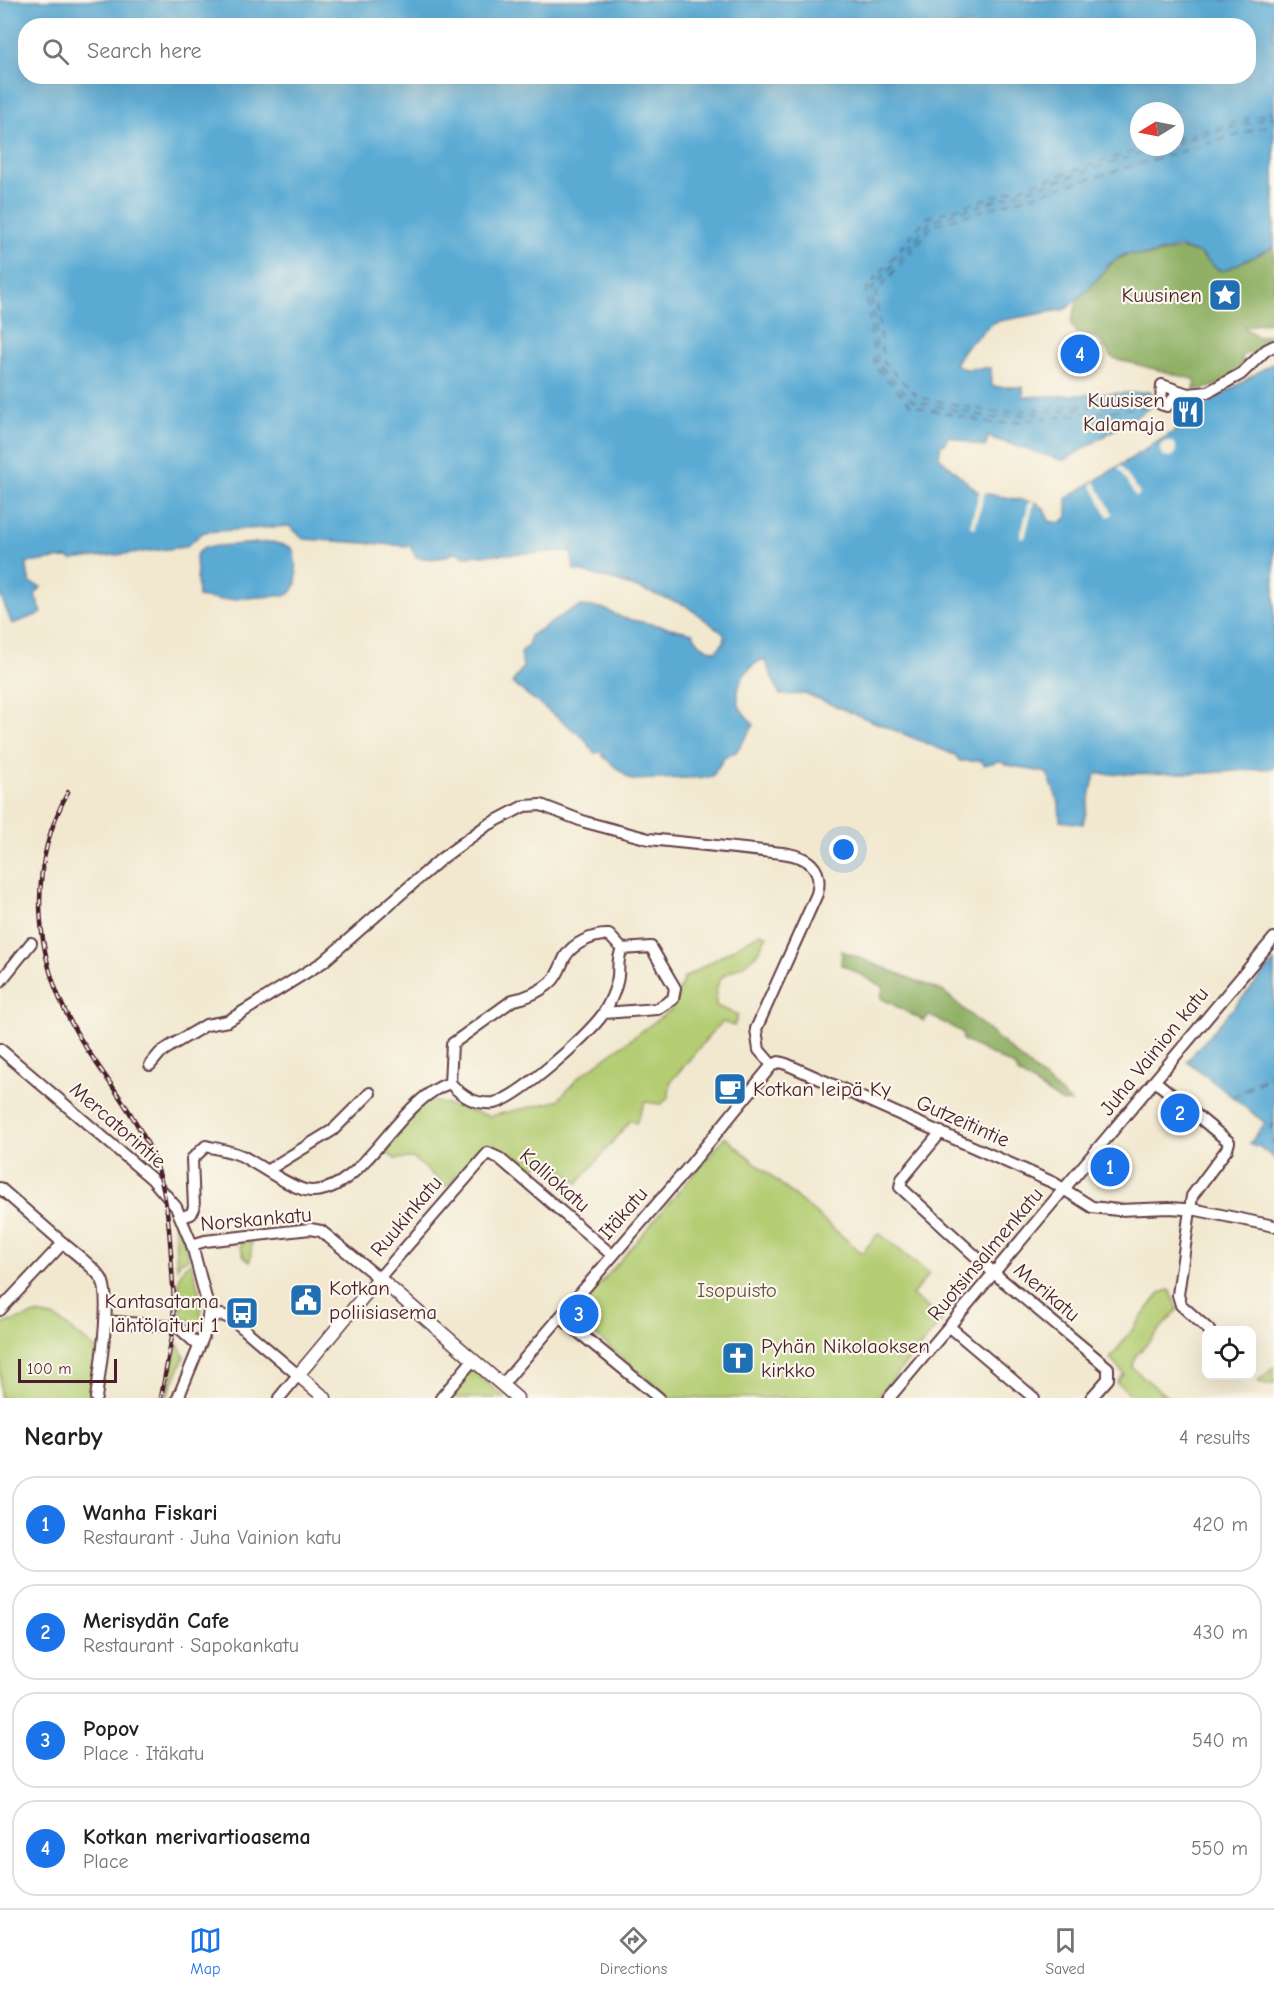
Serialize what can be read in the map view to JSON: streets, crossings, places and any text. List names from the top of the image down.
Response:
{
  "streets": {
    "main road": ["Ruukinkatu"],
    "street": [
      "Juha Vainion katu",
      "Gutzeitintie",
      "Mercatorintie",
      "Kalliokatu",
      "Itäkatu",
      "Norskankatu",
      "Ruotsinsalmenkatu",
      "Merikatu"
    ]
  },
  "crossings": [
    ["Juha Vainion katu", "Gutzeitintie"],
    ["Juha Vainion katu", "Ruotsinsalmenkatu"],
    ["Gutzeitintie", "Itäkatu"],
    ["Gutzeitintie", "Ruotsinsalmenkatu"],
    ["Gutzeitintie", "Merikatu"],
    ["Mercatorintie", "Norskankatu"],
    ["Kalliokatu", "Itäkatu"],
    ["Kalliokatu", "Ruukinkatu"],
    ["Ruukinkatu", "Norskankatu"],
    ["Ruotsinsalmenkatu", "Merikatu"]
  ],
  "parks": ["Isopuisto"],
  "places": {
    "place": ["Kuusinen"],
    "restaurant": ["Kuusisen Kalamaja"],
    "cafe": ["Kotkan leipä Ky"],
    "public building": ["Kotkan poliisiasema"],
    "bus stop": ["Kantasatama lähtölaituri 1"],
    "church": ["Pyhän Nikolaoksen kirkko"]
  },
  "scale_bar": "100 m",
  "north": "left",
  "page": {
    "search": "Search here",
    "pins": [
      "4",
      "2",
      "1",
      "3"
    ],
    "scale": "100 m",
    "heading": ["Nearby", "4 results"],
    "list": [
      {
        "mark": "1",
        "name": "Wanha Fiskari",
        "note": "Restaurant · Juha Vainion katu",
        "value": "420 m"
      },
      {
        "mark": "2",
        "name": "Merisydän Cafe",
        "note": "Restaurant · Sapokankatu",
        "value": "430 m"
      },
      {
        "mark": "3",
        "name": "Popov",
        "note": "Place · Itäkatu",
        "value": "540 m"
      },
      {
        "mark": "4",
        "name": "Kotkan merivartioasema",
        "note": "Place",
        "value": "550 m"
      }
    ],
    "nav": ["Map", "Directions", "Saved"]
  }
}
